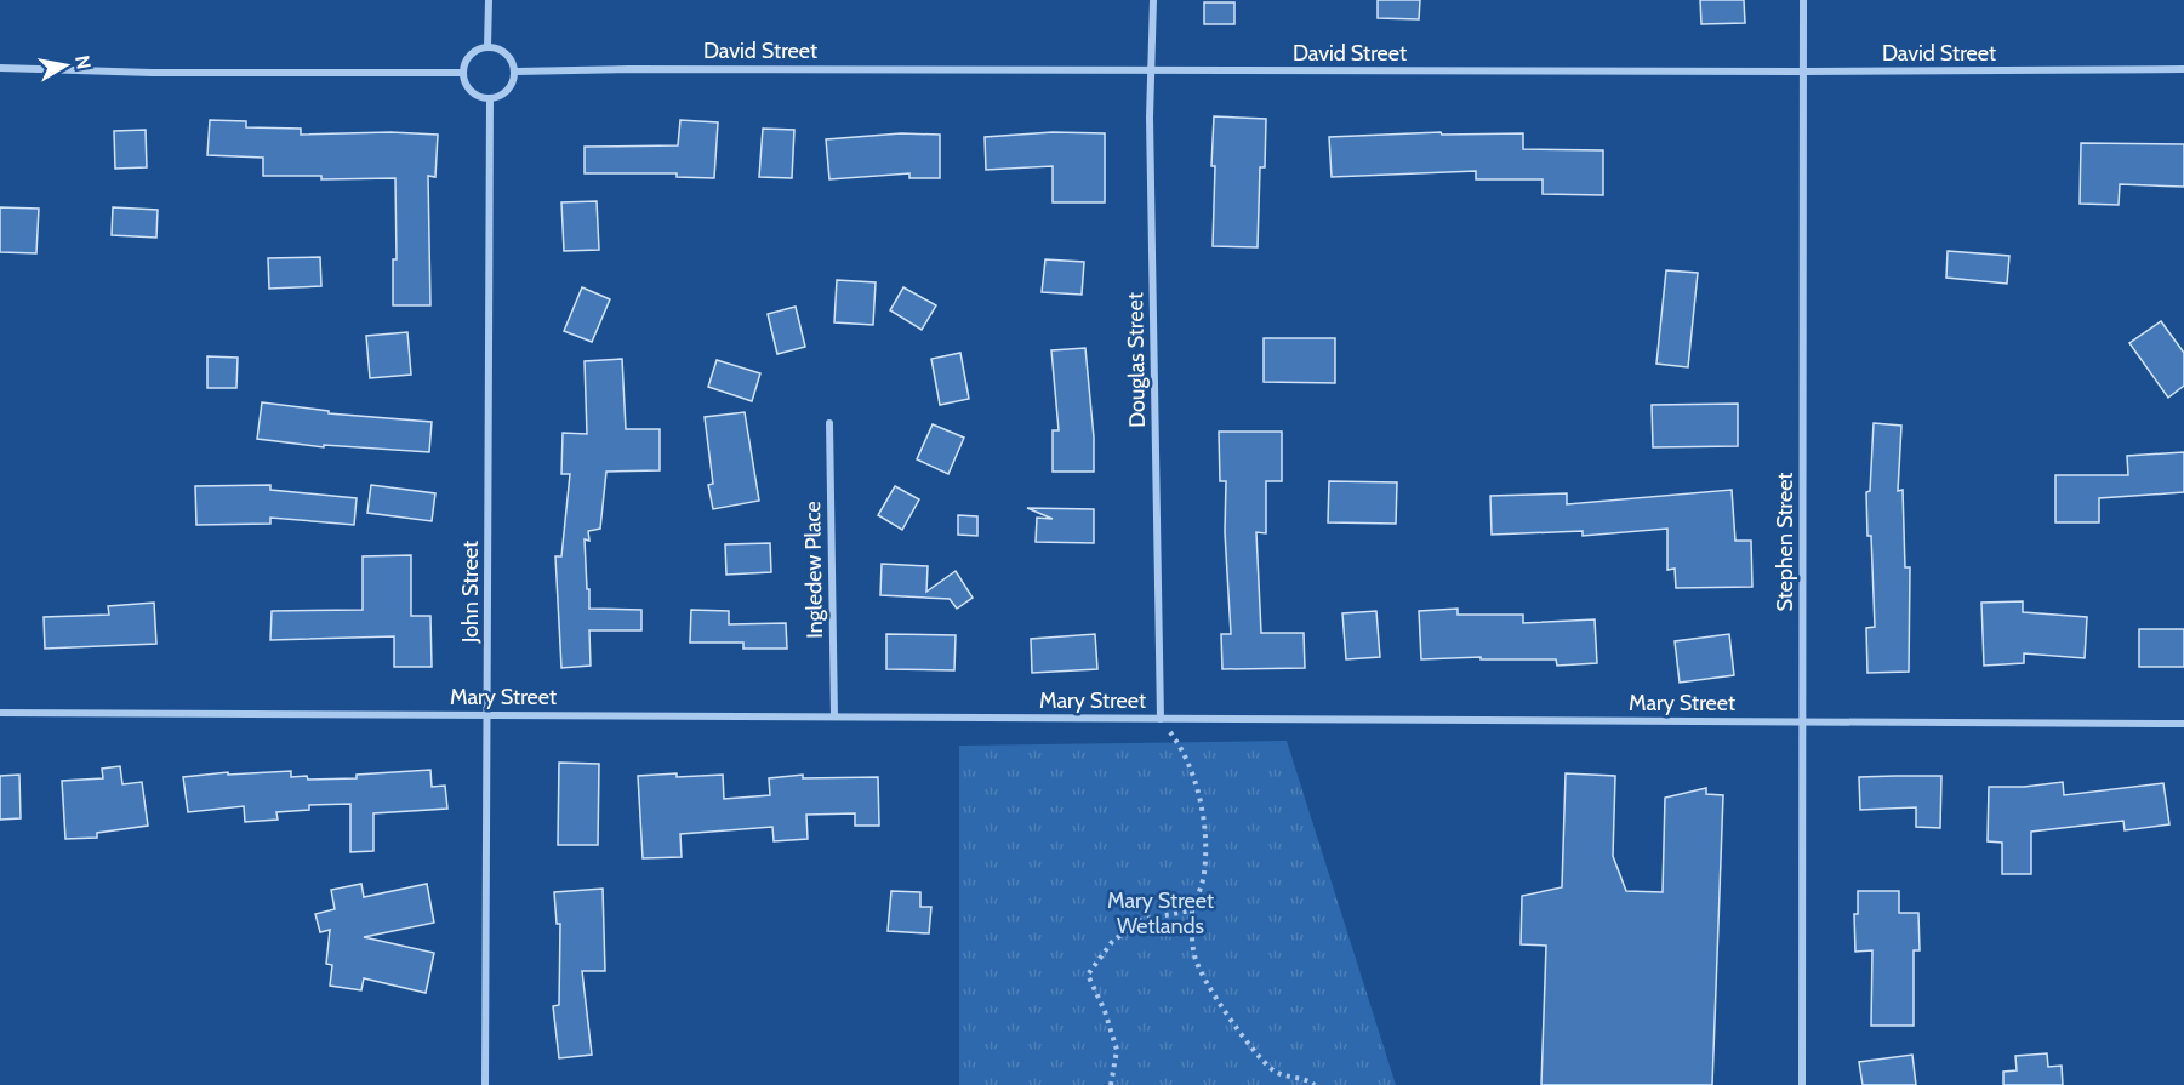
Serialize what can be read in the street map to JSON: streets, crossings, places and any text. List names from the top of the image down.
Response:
{
  "streets": {
    "street": [
      "David Street",
      "Douglas Street",
      "Stephen Street",
      "Ingledew Place",
      "John Street",
      "Mary Street"
    ]
  },
  "crossings": [
    ["David Street", "Douglas Street"],
    ["David Street", "Stephen Street"],
    ["David Street", "John Street"],
    ["Douglas Street", "Mary Street"],
    ["Stephen Street", "Mary Street"],
    ["Ingledew Place", "Mary Street"],
    ["John Street", "Mary Street"]
  ],
  "parks": ["Mary Street Wetlands"],
  "north": "right"
}
